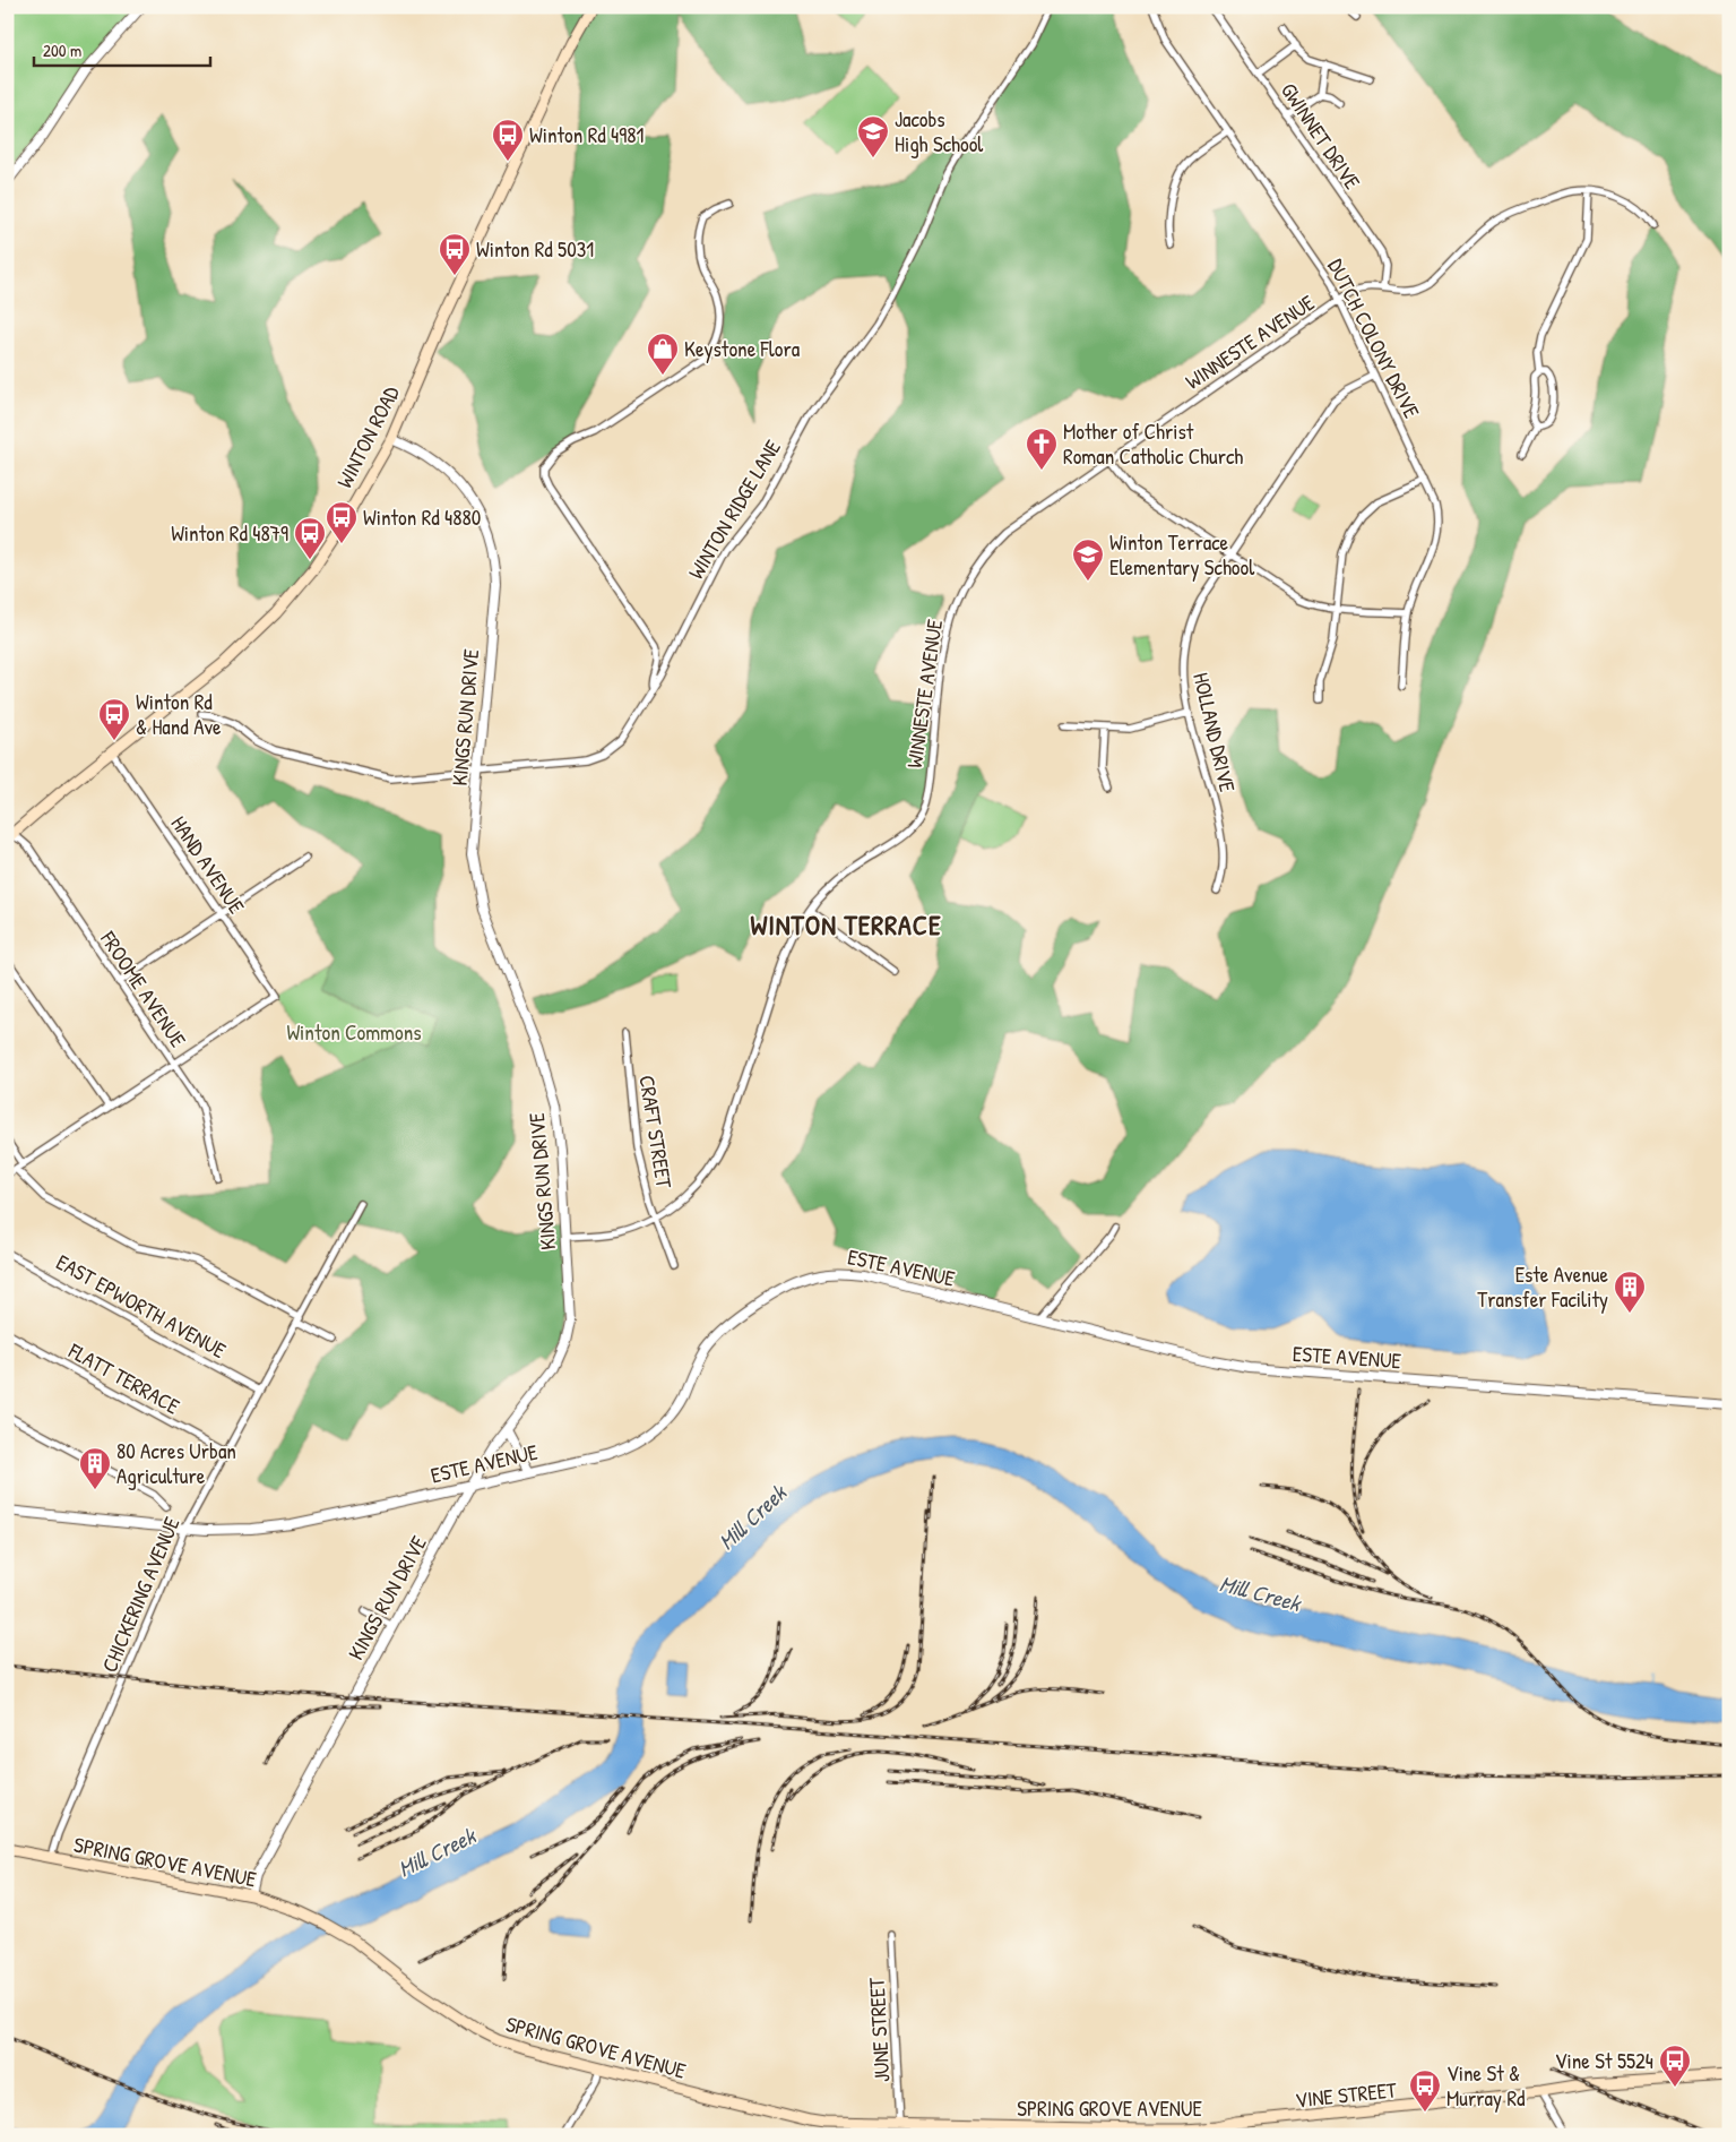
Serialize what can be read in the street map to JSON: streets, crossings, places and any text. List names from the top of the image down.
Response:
{
  "streets": {
    "main road": ["WINTON ROAD", "SPRING GROVE AVENUE", "VINE STREET"],
    "street": [
      "GWINNET DRIVE",
      "DUTCH COLONY DRIVE",
      "WINNESTE AVENUE",
      "WINTON RIDGE LANE",
      "KINGS RUN DRIVE",
      "HOLLAND DRIVE",
      "HAND AVENUE",
      "FROOME AVENUE",
      "CRAFT STREET",
      "ESTE AVENUE",
      "EAST EPWORTH AVENUE",
      "FLATT TERRACE",
      "CHICKERING AVENUE",
      "JUNE STREET"
    ]
  },
  "crossings": [
    ["GWINNET DRIVE", "WINNESTE AVENUE"],
    ["DUTCH COLONY DRIVE", "WINNESTE AVENUE"],
    ["DUTCH COLONY DRIVE", "HOLLAND DRIVE"],
    ["WINNESTE AVENUE", "KINGS RUN DRIVE"],
    ["WINNESTE AVENUE", "CRAFT STREET"],
    ["WINTON ROAD", "KINGS RUN DRIVE"],
    ["WINTON ROAD", "HAND AVENUE"],
    ["WINTON ROAD", "FROOME AVENUE"],
    ["WINTON RIDGE LANE", "KINGS RUN DRIVE"],
    ["KINGS RUN DRIVE", "ESTE AVENUE"],
    ["KINGS RUN DRIVE", "SPRING GROVE AVENUE"],
    ["HAND AVENUE", "FROOME AVENUE"],
    ["ESTE AVENUE", "CHICKERING AVENUE"],
    ["EAST EPWORTH AVENUE", "CHICKERING AVENUE"],
    ["FLATT TERRACE", "CHICKERING AVENUE"],
    ["CHICKERING AVENUE", "SPRING GROVE AVENUE"],
    ["SPRING GROVE AVENUE", "JUNE STREET"],
    ["SPRING GROVE AVENUE", "VINE STREET"]
  ],
  "districts": ["WINTON TERRACE"],
  "water": ["Mill Creek"],
  "parks": ["Winton Commons"],
  "places": {
    "school or university": ["Jacobs High School", "Winton Terrace Elementary School"],
    "bus stop": [
      "Winton Rd 4981",
      "Winton Rd 5031",
      "Winton Rd 4880",
      "Winton Rd 4879",
      "Winton Rd & Hand Ave",
      "Vine St 5524",
      "Vine St & Murray Rd"
    ],
    "shop": ["Keystone Flora"],
    "church": ["Mother of Christ Roman Catholic Church"],
    "building": ["Este Avenue Transfer Facility", "80 Acres Urban Agriculture"]
  },
  "scale_bar": "200 m"
}
